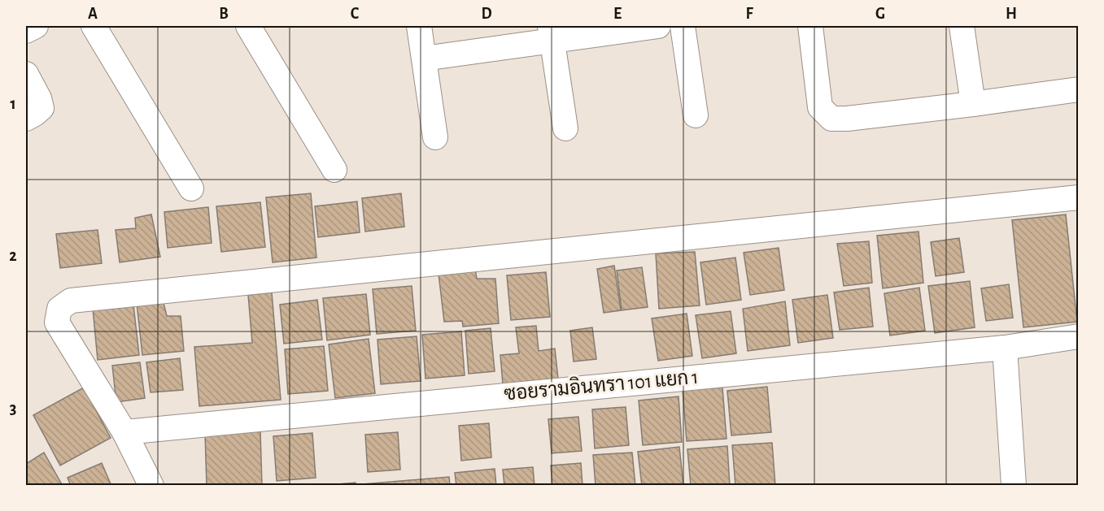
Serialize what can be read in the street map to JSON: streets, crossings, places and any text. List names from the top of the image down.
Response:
{
  "streets": {
    "street": ["ซอยรามอินทรา 101 แยก 1"]
  },
  "grid": {
    "columns": [
      "A",
      "B",
      "C",
      "D",
      "E",
      "F",
      "G",
      "H"
    ],
    "rows": ["1", "2", "3"]
  }
}
